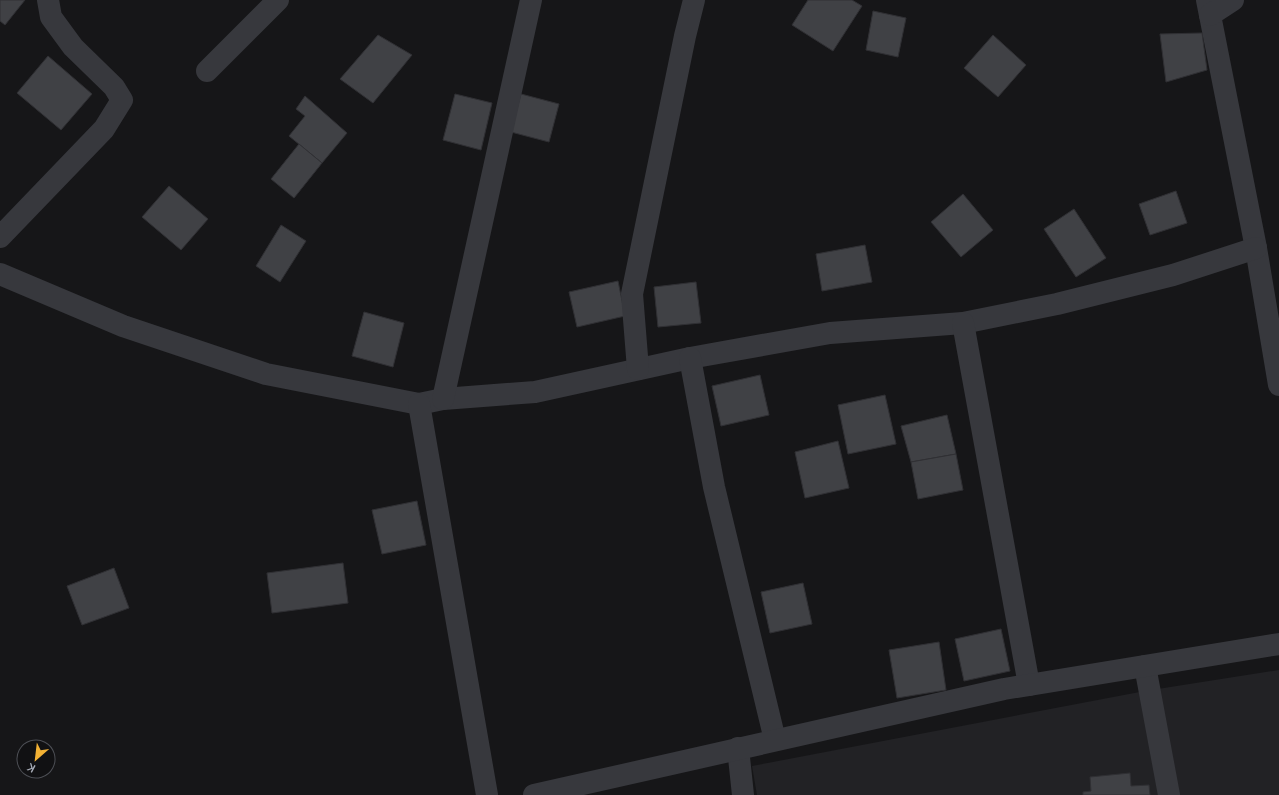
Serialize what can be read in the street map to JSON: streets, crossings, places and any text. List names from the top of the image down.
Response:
{
  "north": "bottom left"
}
